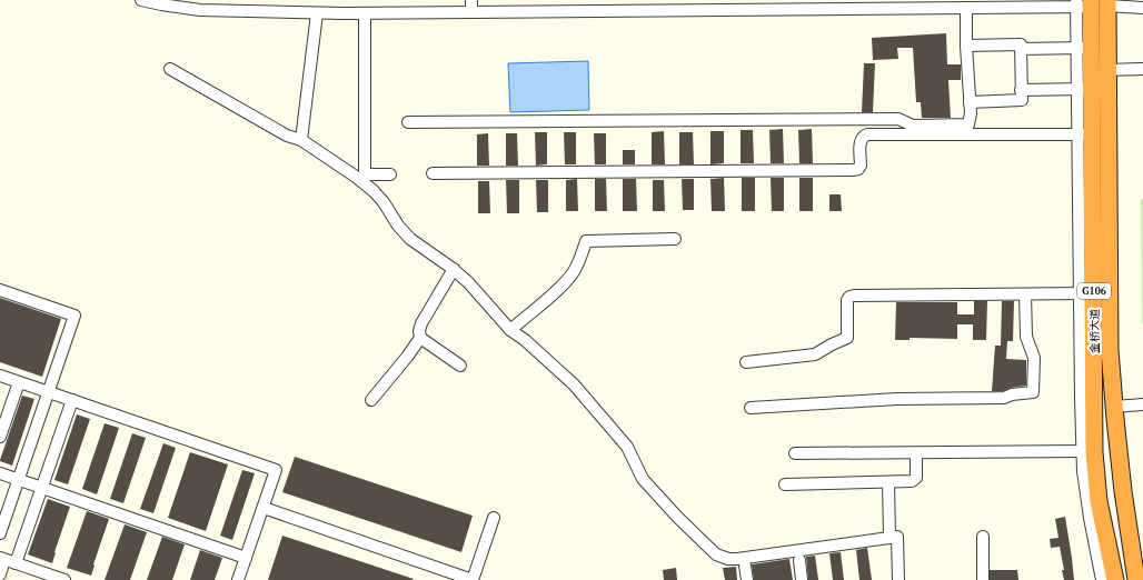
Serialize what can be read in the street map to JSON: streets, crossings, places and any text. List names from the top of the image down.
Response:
{
  "streets": {
    "highway": ["G106", "金桥大道"]
  }
}
